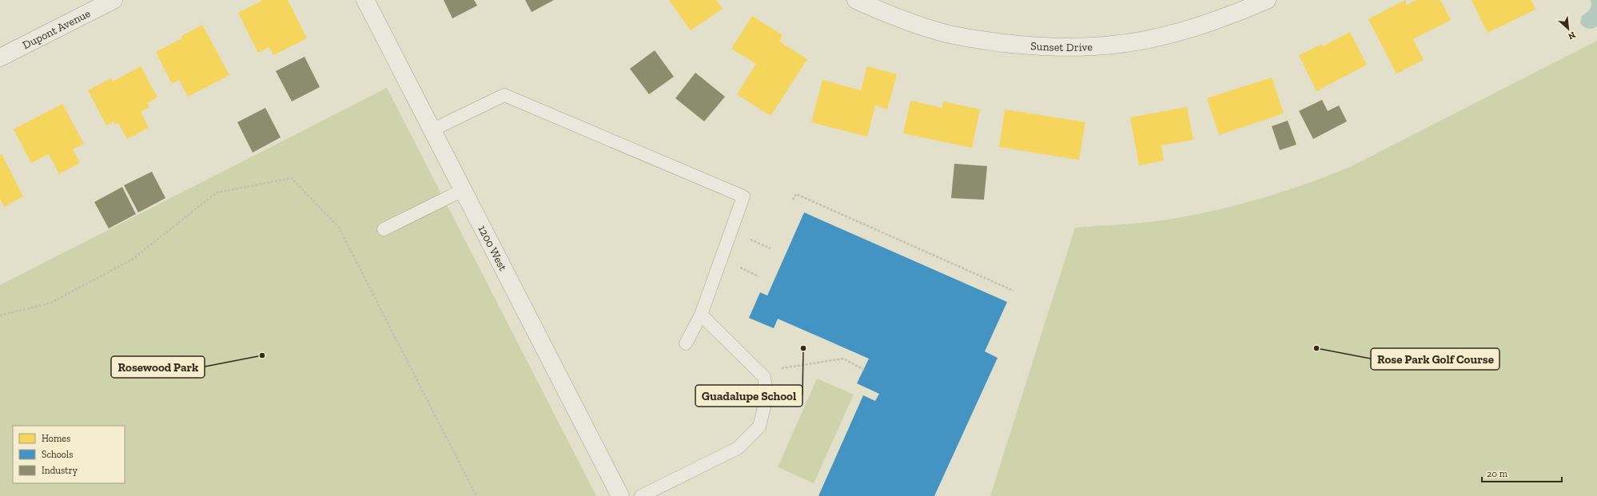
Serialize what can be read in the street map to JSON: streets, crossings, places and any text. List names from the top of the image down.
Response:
{
  "streets": {
    "street": ["Dupont Avenue", "Sunset Drive", "1200 West"]
  },
  "places": ["Guadalupe School", "Rose Park Golf Course", "Rosewood Park"],
  "legend": ["Homes", "Schools", "Industry"],
  "scale_bar": "20 m",
  "north": "bottom right"
}
